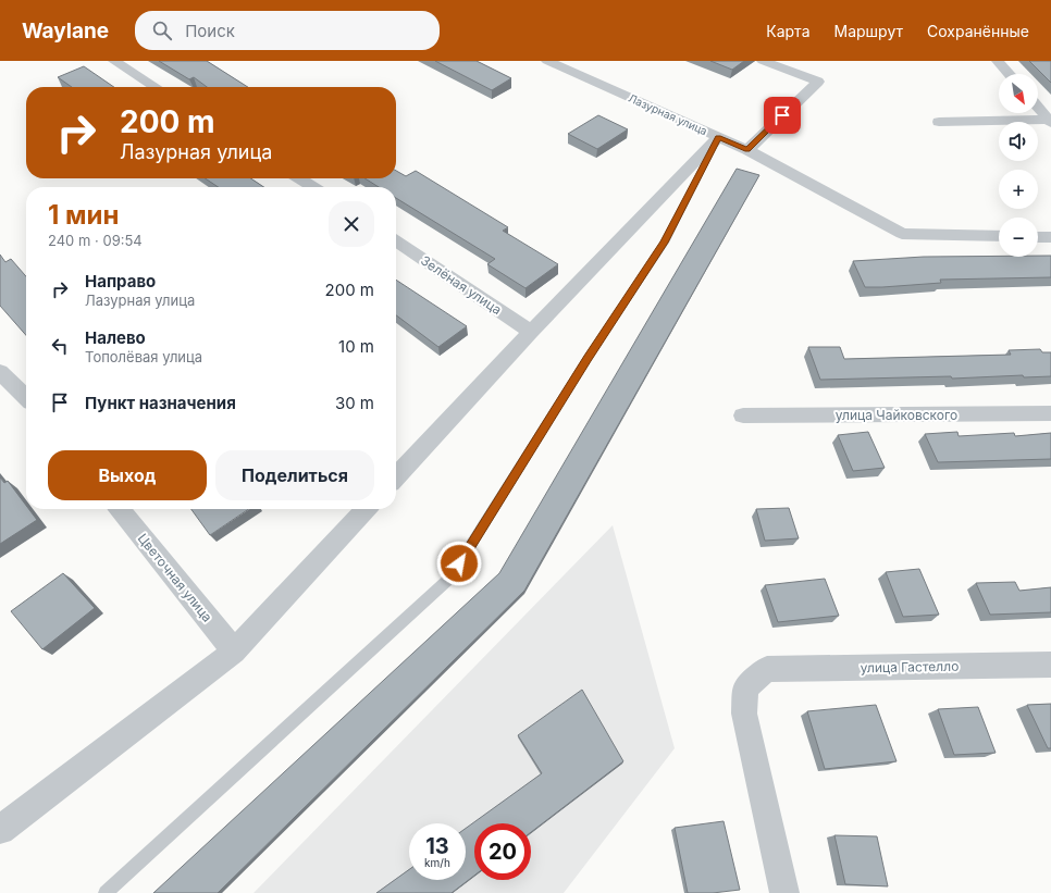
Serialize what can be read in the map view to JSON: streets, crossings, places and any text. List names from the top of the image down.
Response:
{
  "streets": {
    "street": [
      "Лазурная улица",
      "Зелёная улица",
      "улица Чайковского",
      "Цветочная улица",
      "улица Гастелло"
    ]
  },
  "north": "bottom right",
  "page": {
    "header": "Waylane",
    "search": "Поиск",
    "nav": ["Карта", "Маршрут", "Сохранённые"],
    "map_buttons": ["+", "−"],
    "turn": ["200 m", "Лазурная улица"],
    "heading": ["1 мин", "240 m · 09:54"],
    "list": [
      {
        "name": "Направо",
        "note": "Лазурная улица",
        "value": "200 m"
      },
      {
        "name": "Налево",
        "note": "Тополёвая улица",
        "value": "10 m"
      },
      {
        "name": "Пункт назначения",
        "value": "30 m"
      }
    ],
    "buttons": ["Выход", "Поделиться"],
    "speed": "13 km/h",
    "limit": "20"
  }
}
